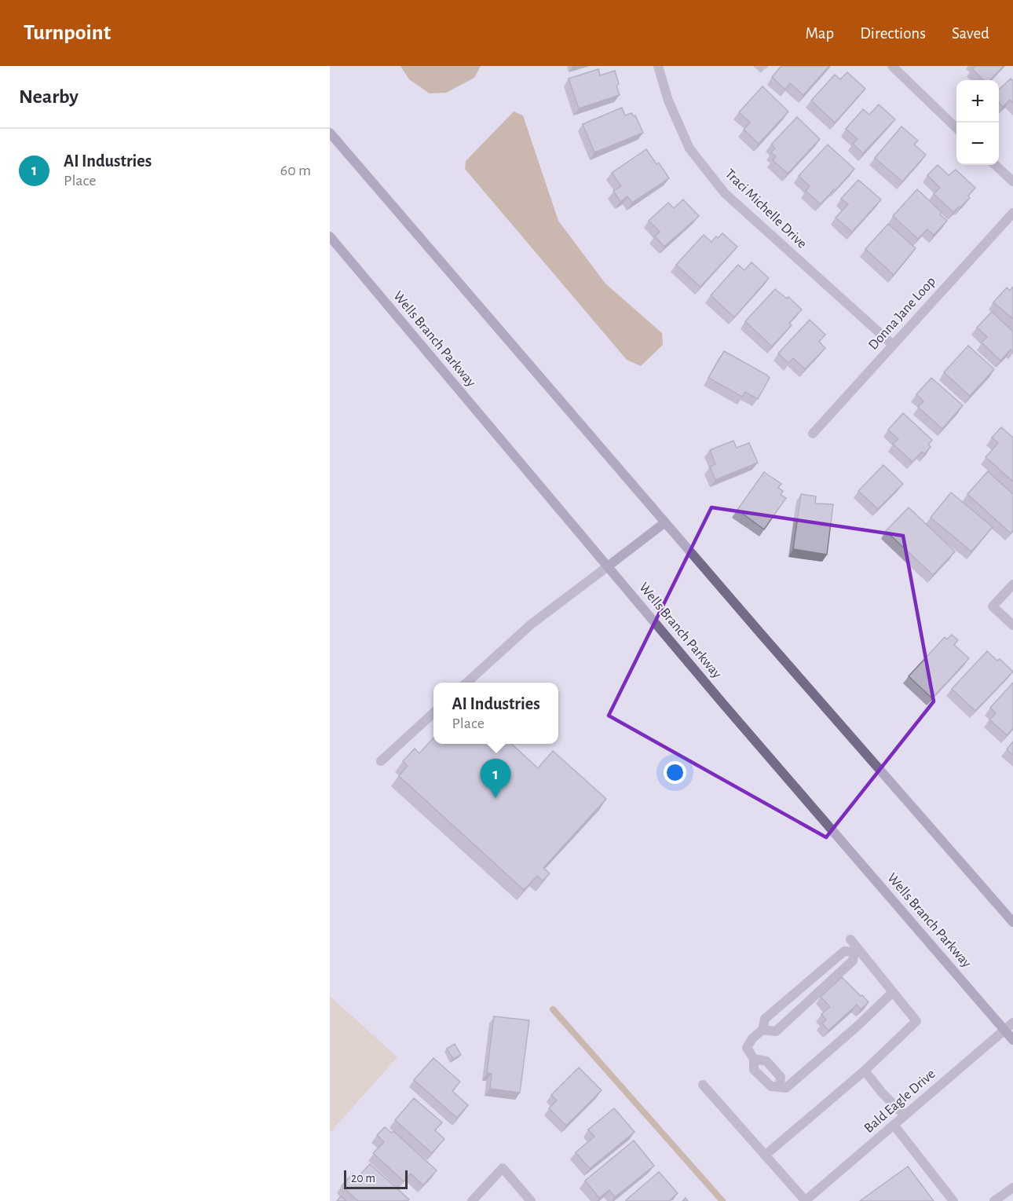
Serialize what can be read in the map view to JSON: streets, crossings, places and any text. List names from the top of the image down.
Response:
{
  "streets": {
    "main road": ["Wells Branch Parkway"],
    "street": ["Traci Michelle Drive", "Donna Jane Loop", "Bald Eagle Drive"]
  },
  "crossings": [
    ["Traci Michelle Drive", "Donna Jane Loop"],
    ["Wells Branch Parkway", "Bald Eagle Drive"]
  ],
  "scale_bar": "20 m",
  "page": {
    "header": "Turnpoint",
    "nav": ["Map", "Directions", "Saved"],
    "heading": "Nearby",
    "map_buttons": ["+", "−"],
    "list": [
      {
        "mark": "1",
        "name": "AI Industries",
        "note": "Place",
        "value": "60 m"
      }
    ],
    "popup": ["AI Industries", "Place"],
    "pins": "1",
    "scale": "20 m"
  }
}
